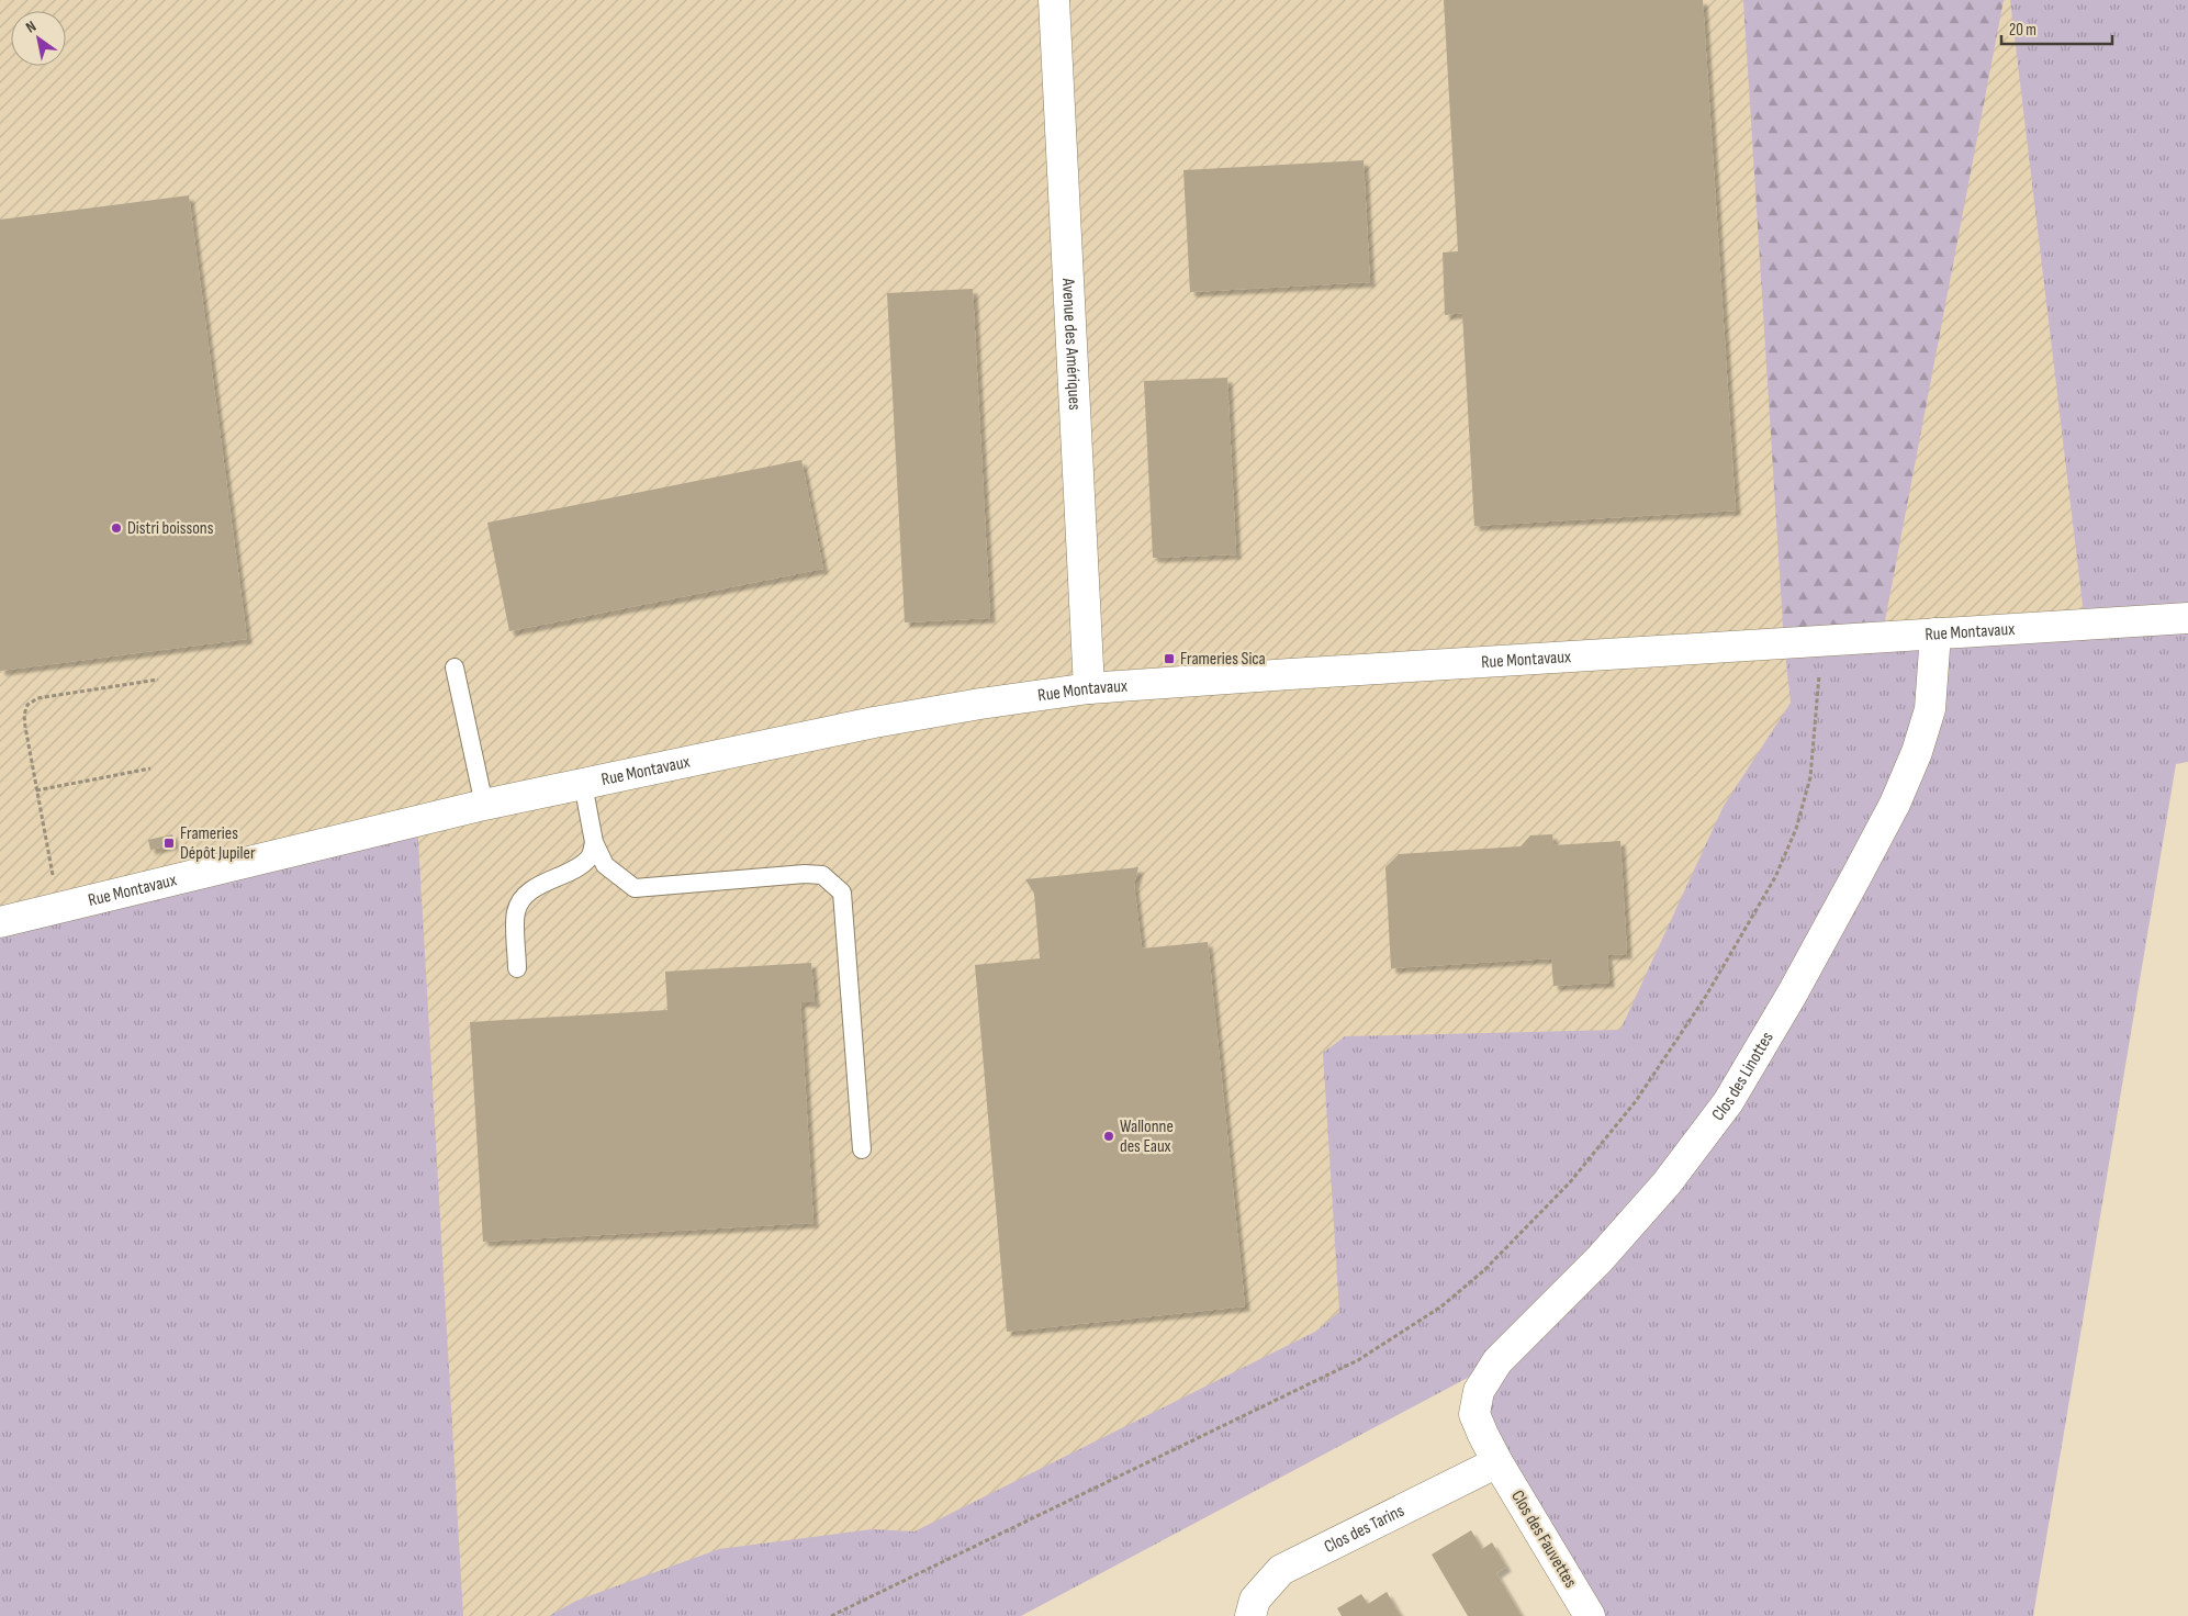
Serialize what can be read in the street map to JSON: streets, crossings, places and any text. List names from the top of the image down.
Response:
{
  "streets": {
    "street": [
      "Avenue des Amériques",
      "Rue Montavaux",
      "Clos des Linottes",
      "Clos des Tarins",
      "Clos des Fauvettes"
    ]
  },
  "crossings": [
    ["Avenue des Amériques", "Rue Montavaux"],
    ["Rue Montavaux", "Clos des Linottes"],
    ["Clos des Linottes", "Clos des Tarins"],
    ["Clos des Linottes", "Clos des Fauvettes"],
    ["Clos des Tarins", "Clos des Fauvettes"]
  ],
  "places": {
    "other": ["Distri boissons", "Wallonne des Eaux"],
    "transit": ["Frameries Sica", "Frameries Dépôt Jupiler"]
  },
  "scale_bar": "20 m",
  "north": "top left"
}
